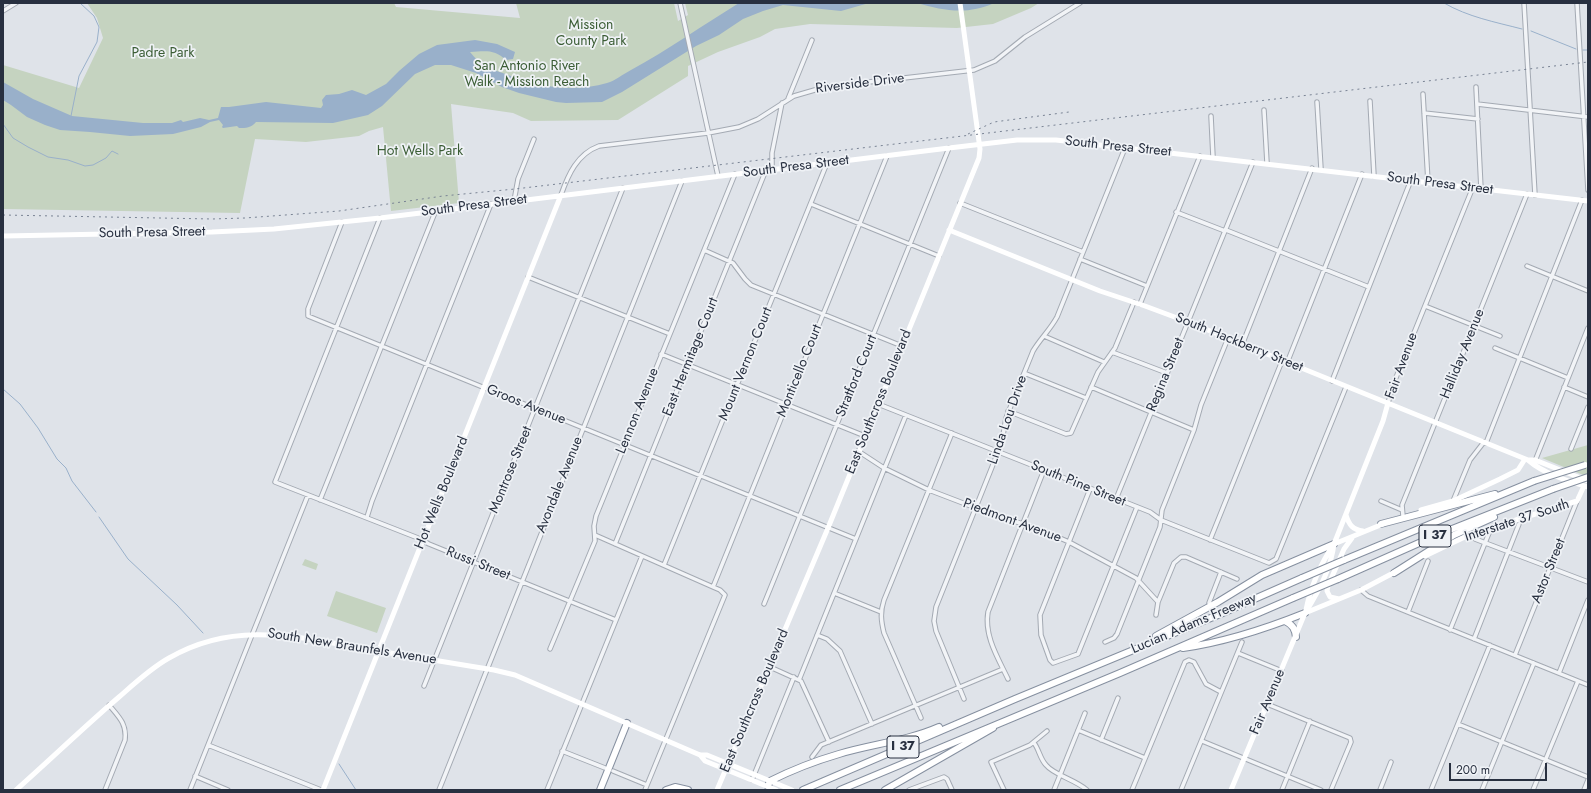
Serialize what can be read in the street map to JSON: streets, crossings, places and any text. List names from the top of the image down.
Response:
{
  "streets": {
    "highway": ["I 37", "Lucian Adams Freeway"],
    "main road": [
      "South Presa Street",
      "South Hackberry Street",
      "Fair Avenue",
      "East Southcross Boulevard",
      "Hot Wells Boulevard",
      "Interstate 37 South",
      "Astor Street",
      "South New Braunfels Avenue"
    ],
    "street": [
      "Riverside Drive",
      "Halliday Avenue",
      "East Hermitage Court",
      "Mount Vernon Court",
      "Monticello Court",
      "Regina Street",
      "Stratford Court",
      "Groos Avenue",
      "Lennon Avenue",
      "Linda Lou Drive",
      "Montrose Street",
      "South Pine Street",
      "Avondale Avenue",
      "Piedmont Avenue",
      "Russi Street"
    ]
  },
  "crossings": [
    ["Riverside Drive", "South Presa Street"],
    ["Riverside Drive", "East Hermitage Court"],
    ["Riverside Drive", "East Southcross Boulevard"],
    ["Riverside Drive", "Hot Wells Boulevard"],
    ["South Presa Street", "Halliday Avenue"],
    ["South Presa Street", "East Hermitage Court"],
    ["South Presa Street", "Mount Vernon Court"],
    ["South Presa Street", "Fair Avenue"],
    ["South Presa Street", "Monticello Court"],
    ["South Presa Street", "Regina Street"],
    ["South Presa Street", "Stratford Court"],
    ["South Presa Street", "East Southcross Boulevard"],
    ["South Presa Street", "Groos Avenue"],
    ["South Presa Street", "Lennon Avenue"],
    ["South Presa Street", "Linda Lou Drive"],
    ["South Presa Street", "Montrose Street"],
    ["South Presa Street", "Avondale Avenue"],
    ["South Presa Street", "Hot Wells Boulevard"],
    ["South Hackberry Street", "Halliday Avenue"],
    ["South Hackberry Street", "Fair Avenue"],
    ["South Hackberry Street", "Regina Street"],
    ["South Hackberry Street", "East Southcross Boulevard"],
    ["South Hackberry Street", "Linda Lou Drive"],
    ["South Hackberry Street", "South Pine Street"],
    ["South Hackberry Street", "Astor Street"],
    ["East Hermitage Court", "Groos Avenue"],
    ["Mount Vernon Court", "Groos Avenue"],
    ["Fair Avenue", "Interstate 37 South"],
    ["Monticello Court", "Groos Avenue"],
    ["Regina Street", "South Pine Street"],
    ["Stratford Court", "Groos Avenue"],
    ["East Southcross Boulevard", "Groos Avenue"],
    ["East Southcross Boulevard", "South Pine Street"],
    ["East Southcross Boulevard", "Piedmont Avenue"],
    ["East Southcross Boulevard", "South New Braunfels Avenue"],
    ["Groos Avenue", "Lennon Avenue"],
    ["Groos Avenue", "Montrose Street"],
    ["Groos Avenue", "Avondale Avenue"],
    ["Groos Avenue", "Hot Wells Boulevard"],
    ["Groos Avenue", "Russi Street"],
    ["Lennon Avenue", "Russi Street"],
    ["Linda Lou Drive", "South Pine Street"],
    ["Linda Lou Drive", "Piedmont Avenue"],
    ["Montrose Street", "Russi Street"],
    ["Montrose Street", "South New Braunfels Avenue"],
    ["Avondale Avenue", "Russi Street"],
    ["Avondale Avenue", "South New Braunfels Avenue"],
    ["Hot Wells Boulevard", "Russi Street"],
    ["Hot Wells Boulevard", "South New Braunfels Avenue"],
    ["Interstate 37 South", "Astor Street"]
  ],
  "parks": [
    "Mission County Park",
    "Padre Park",
    "San Antonio River Walk - Mission Reach",
    "Hot Wells Park"
  ],
  "scale_bar": "200 m"
}
